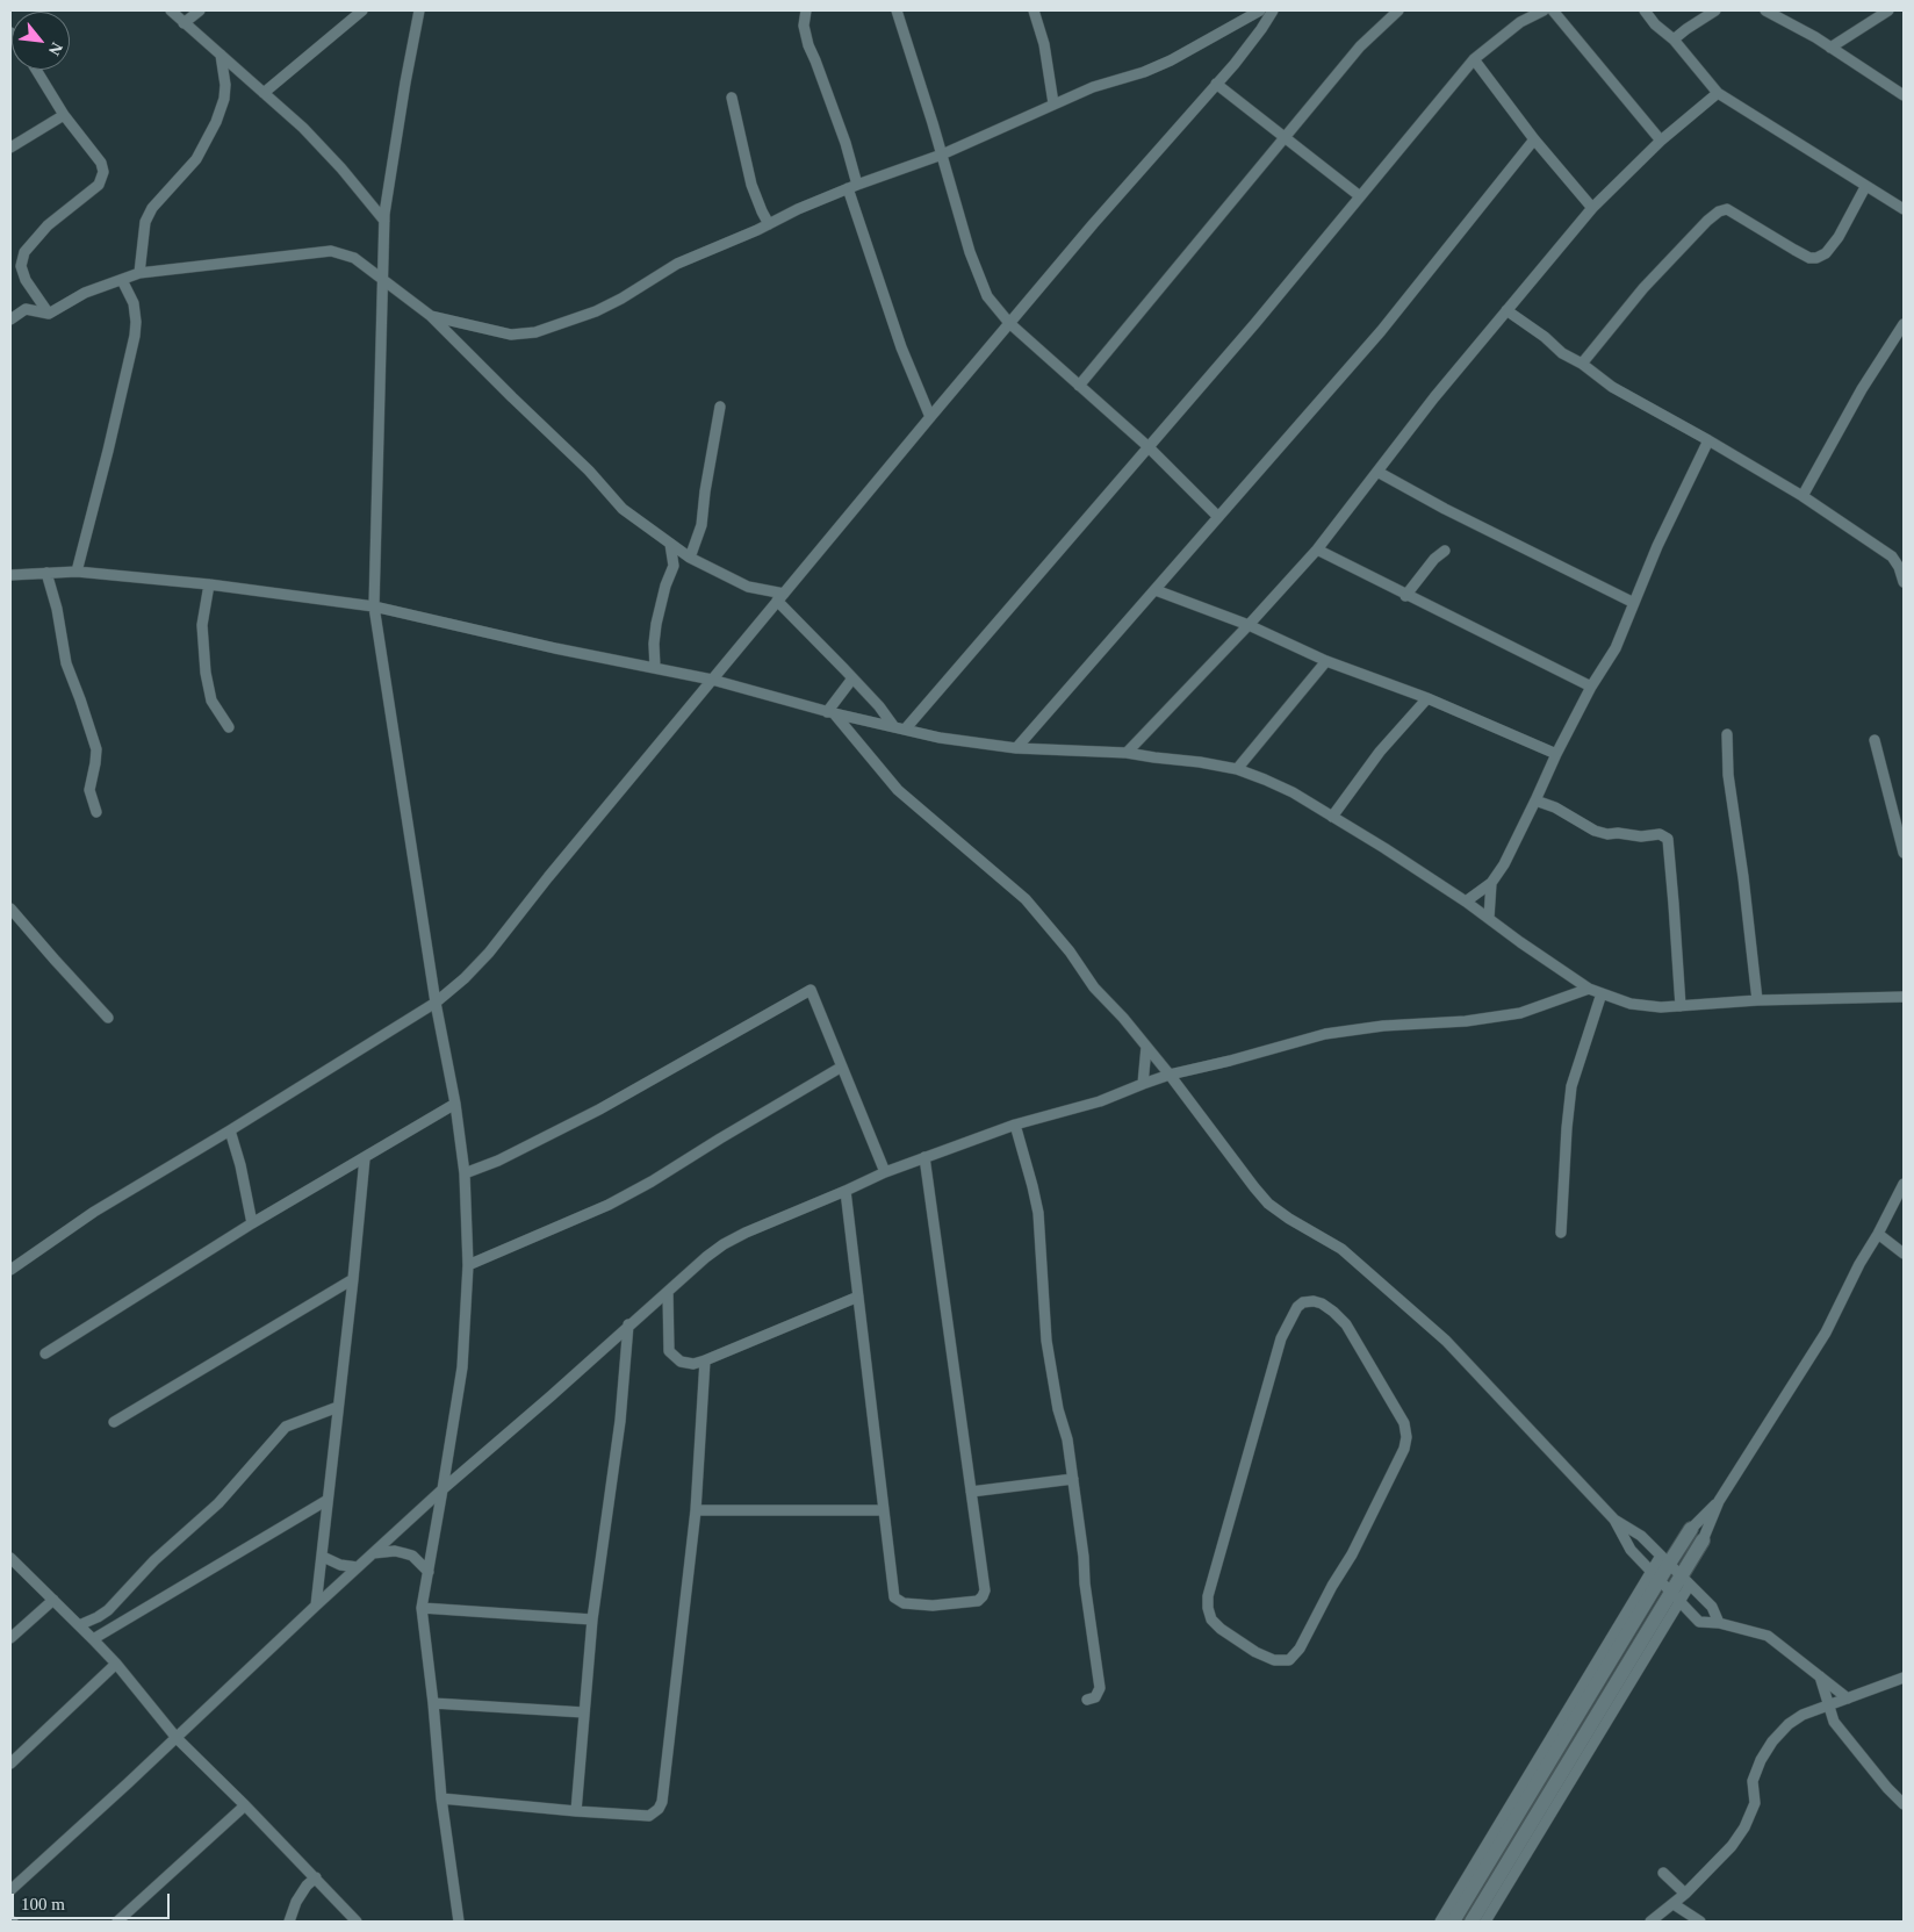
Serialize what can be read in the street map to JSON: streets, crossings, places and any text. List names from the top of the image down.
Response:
{
  "scale_bar": "100 m",
  "north": "bottom right"
}
